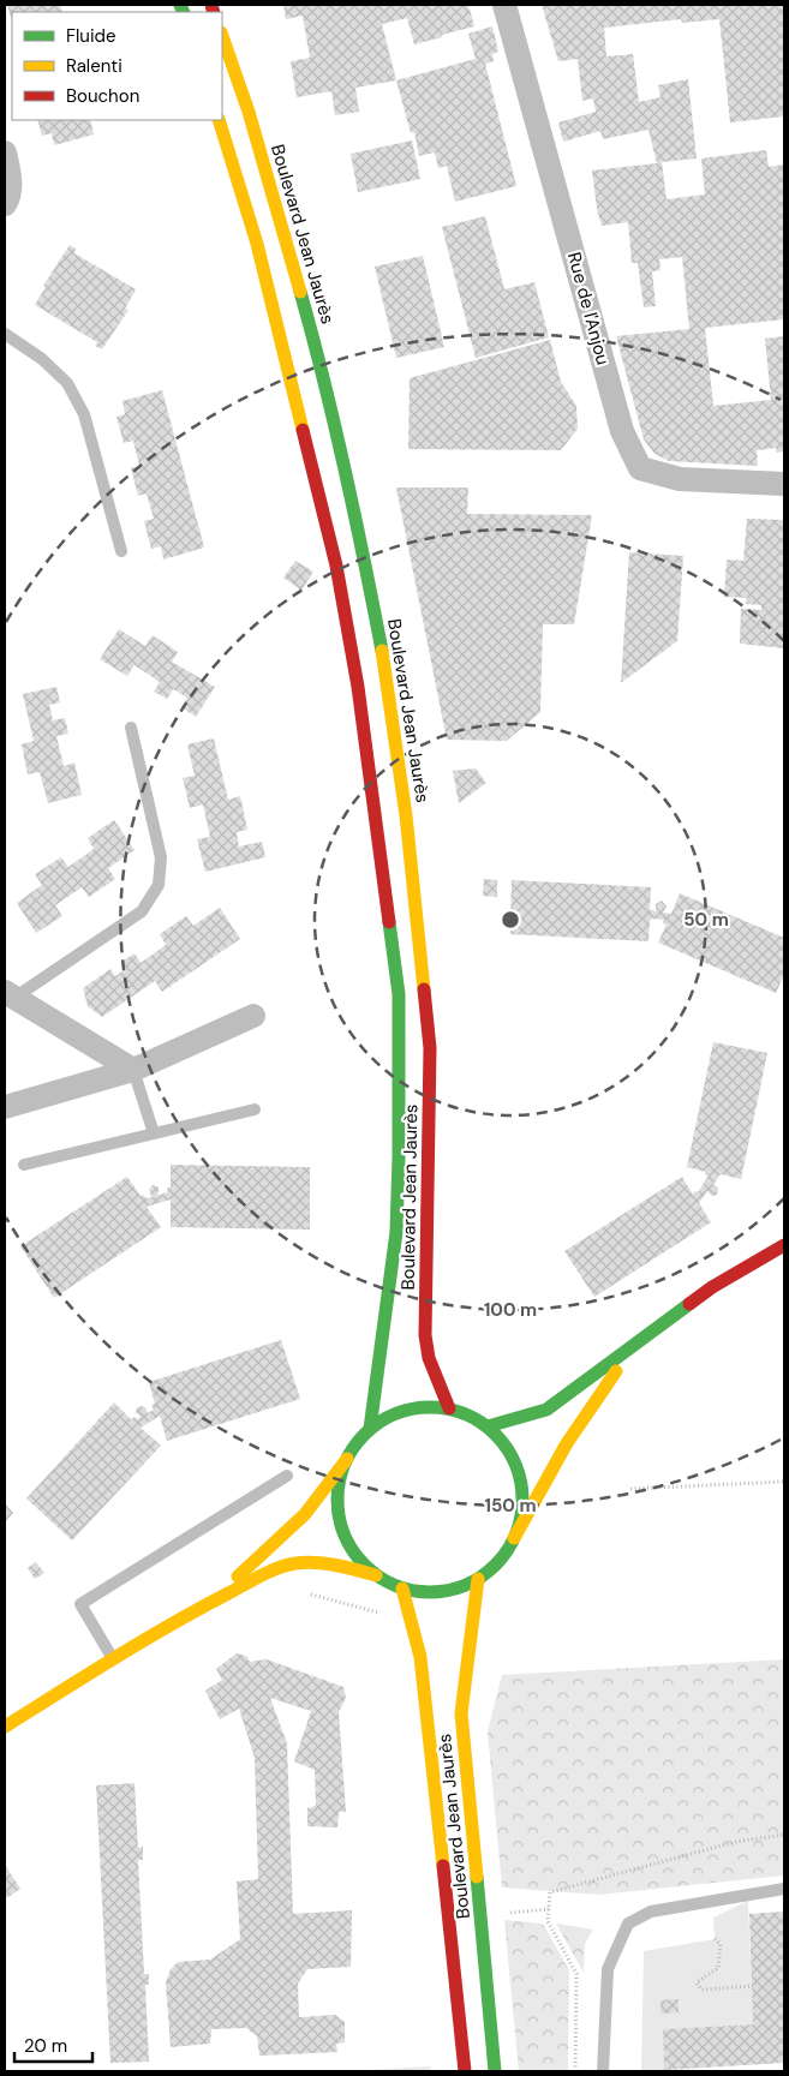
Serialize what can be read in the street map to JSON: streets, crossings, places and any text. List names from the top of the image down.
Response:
{
  "streets": {
    "main road": ["Boulevard Jean Jaurès"],
    "street": ["Rue de l'Anjou"]
  },
  "legend": ["Fluide", "Ralenti", "Bouchon"],
  "scale_bar": "20 m",
  "rings": ["50 m", "100 m", "150 m"]
}
